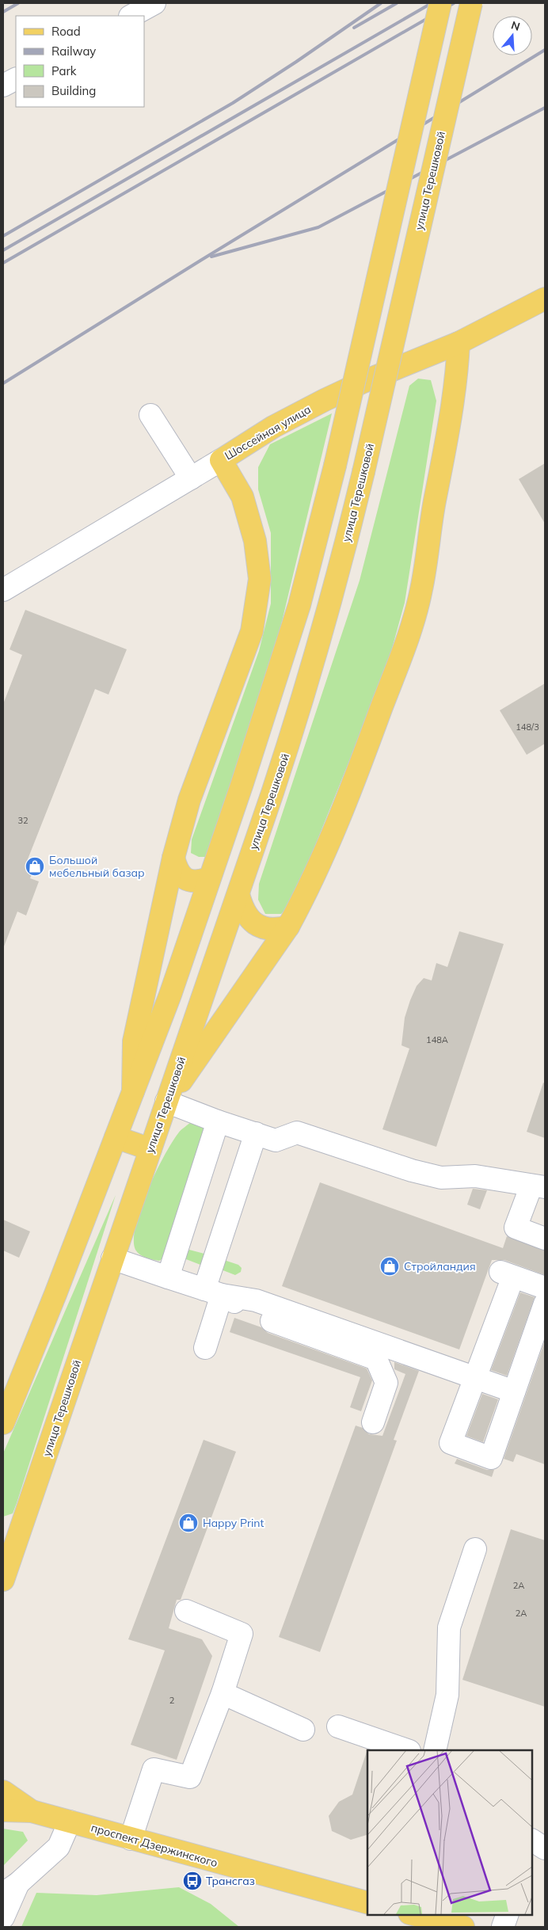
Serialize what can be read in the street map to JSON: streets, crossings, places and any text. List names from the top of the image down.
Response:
{
  "streets": {
    "main road": ["улица Терешковой", "Шоссейная улица", "проспект Дзержинского"]
  },
  "places": {
    "shop": ["Большой мебельный базар", "Стройландия", "Happy Print"],
    "bus stop": ["Трансгаз"]
  },
  "house_numbers": [
    "148/3",
    "32",
    "148А",
    "2А",
    "2А",
    "2"
  ],
  "legend": [
    "Road",
    "Railway",
    "Park",
    "Building"
  ],
  "north": "top"
}
